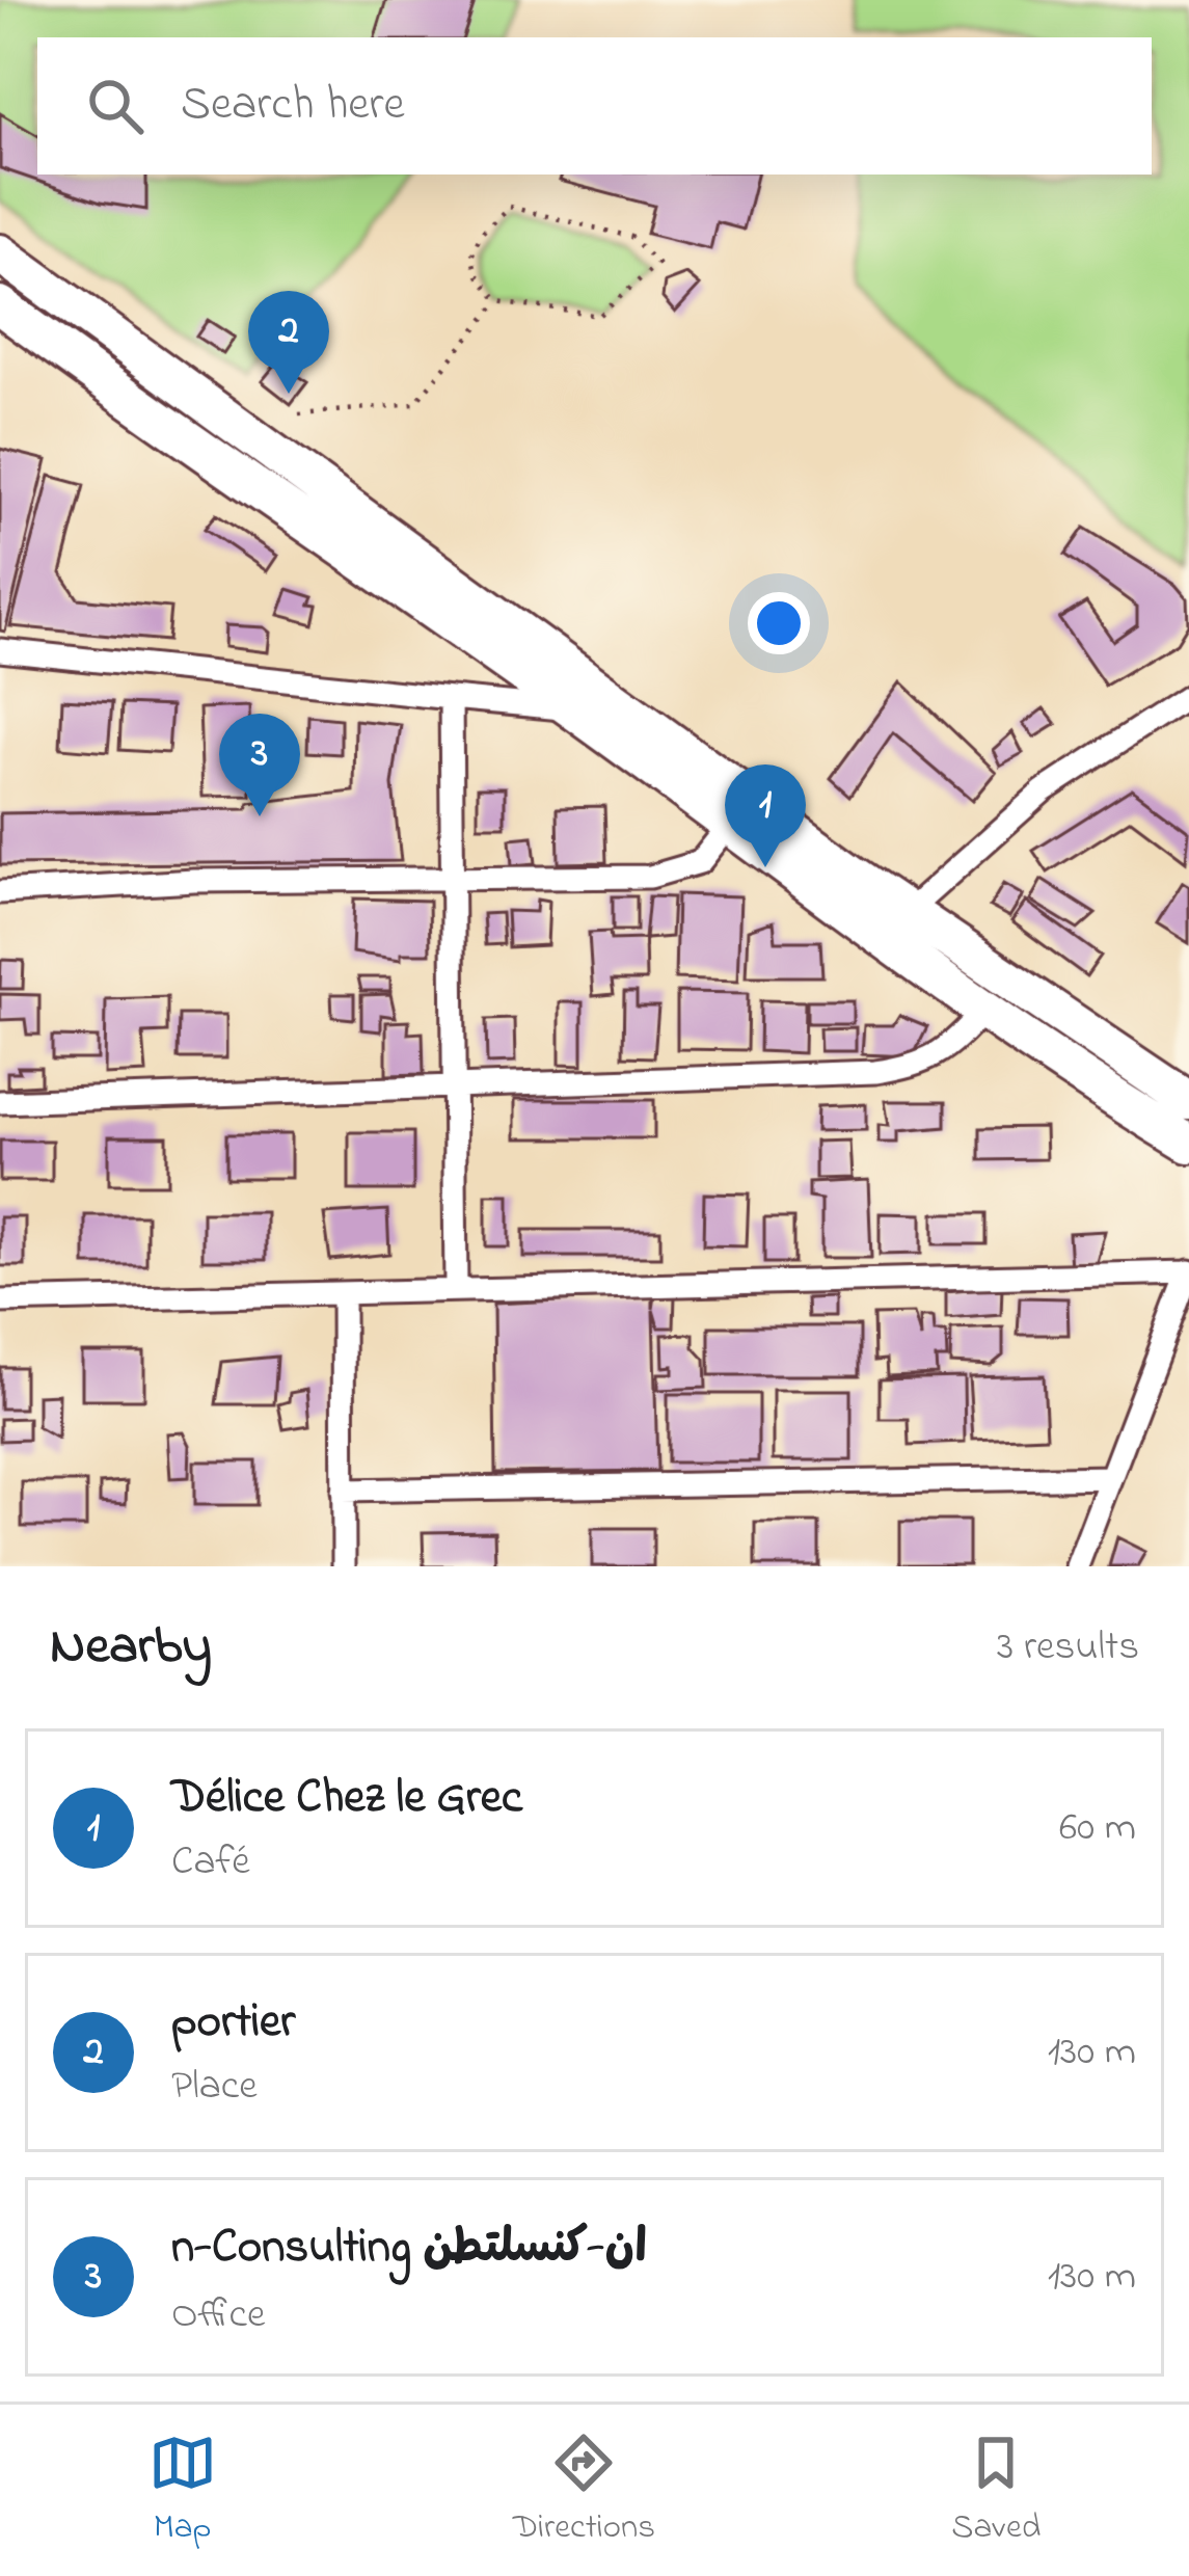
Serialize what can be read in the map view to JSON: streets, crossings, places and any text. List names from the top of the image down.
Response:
{
  "page": {
    "search": "Search here",
    "pins": ["2", "3", "1"],
    "heading": ["Nearby", "3 results"],
    "list": [
      {
        "mark": "1",
        "name": "Délice Chez le Grec",
        "note": "Café",
        "value": "60 m"
      },
      {
        "mark": "2",
        "name": "portier",
        "note": "Place",
        "value": "130 m"
      },
      {
        "mark": "3",
        "name": "n-Consulting ان-كنسلتطن",
        "note": "Office",
        "value": "130 m"
      }
    ],
    "nav": ["Map", "Directions", "Saved"]
  }
}
